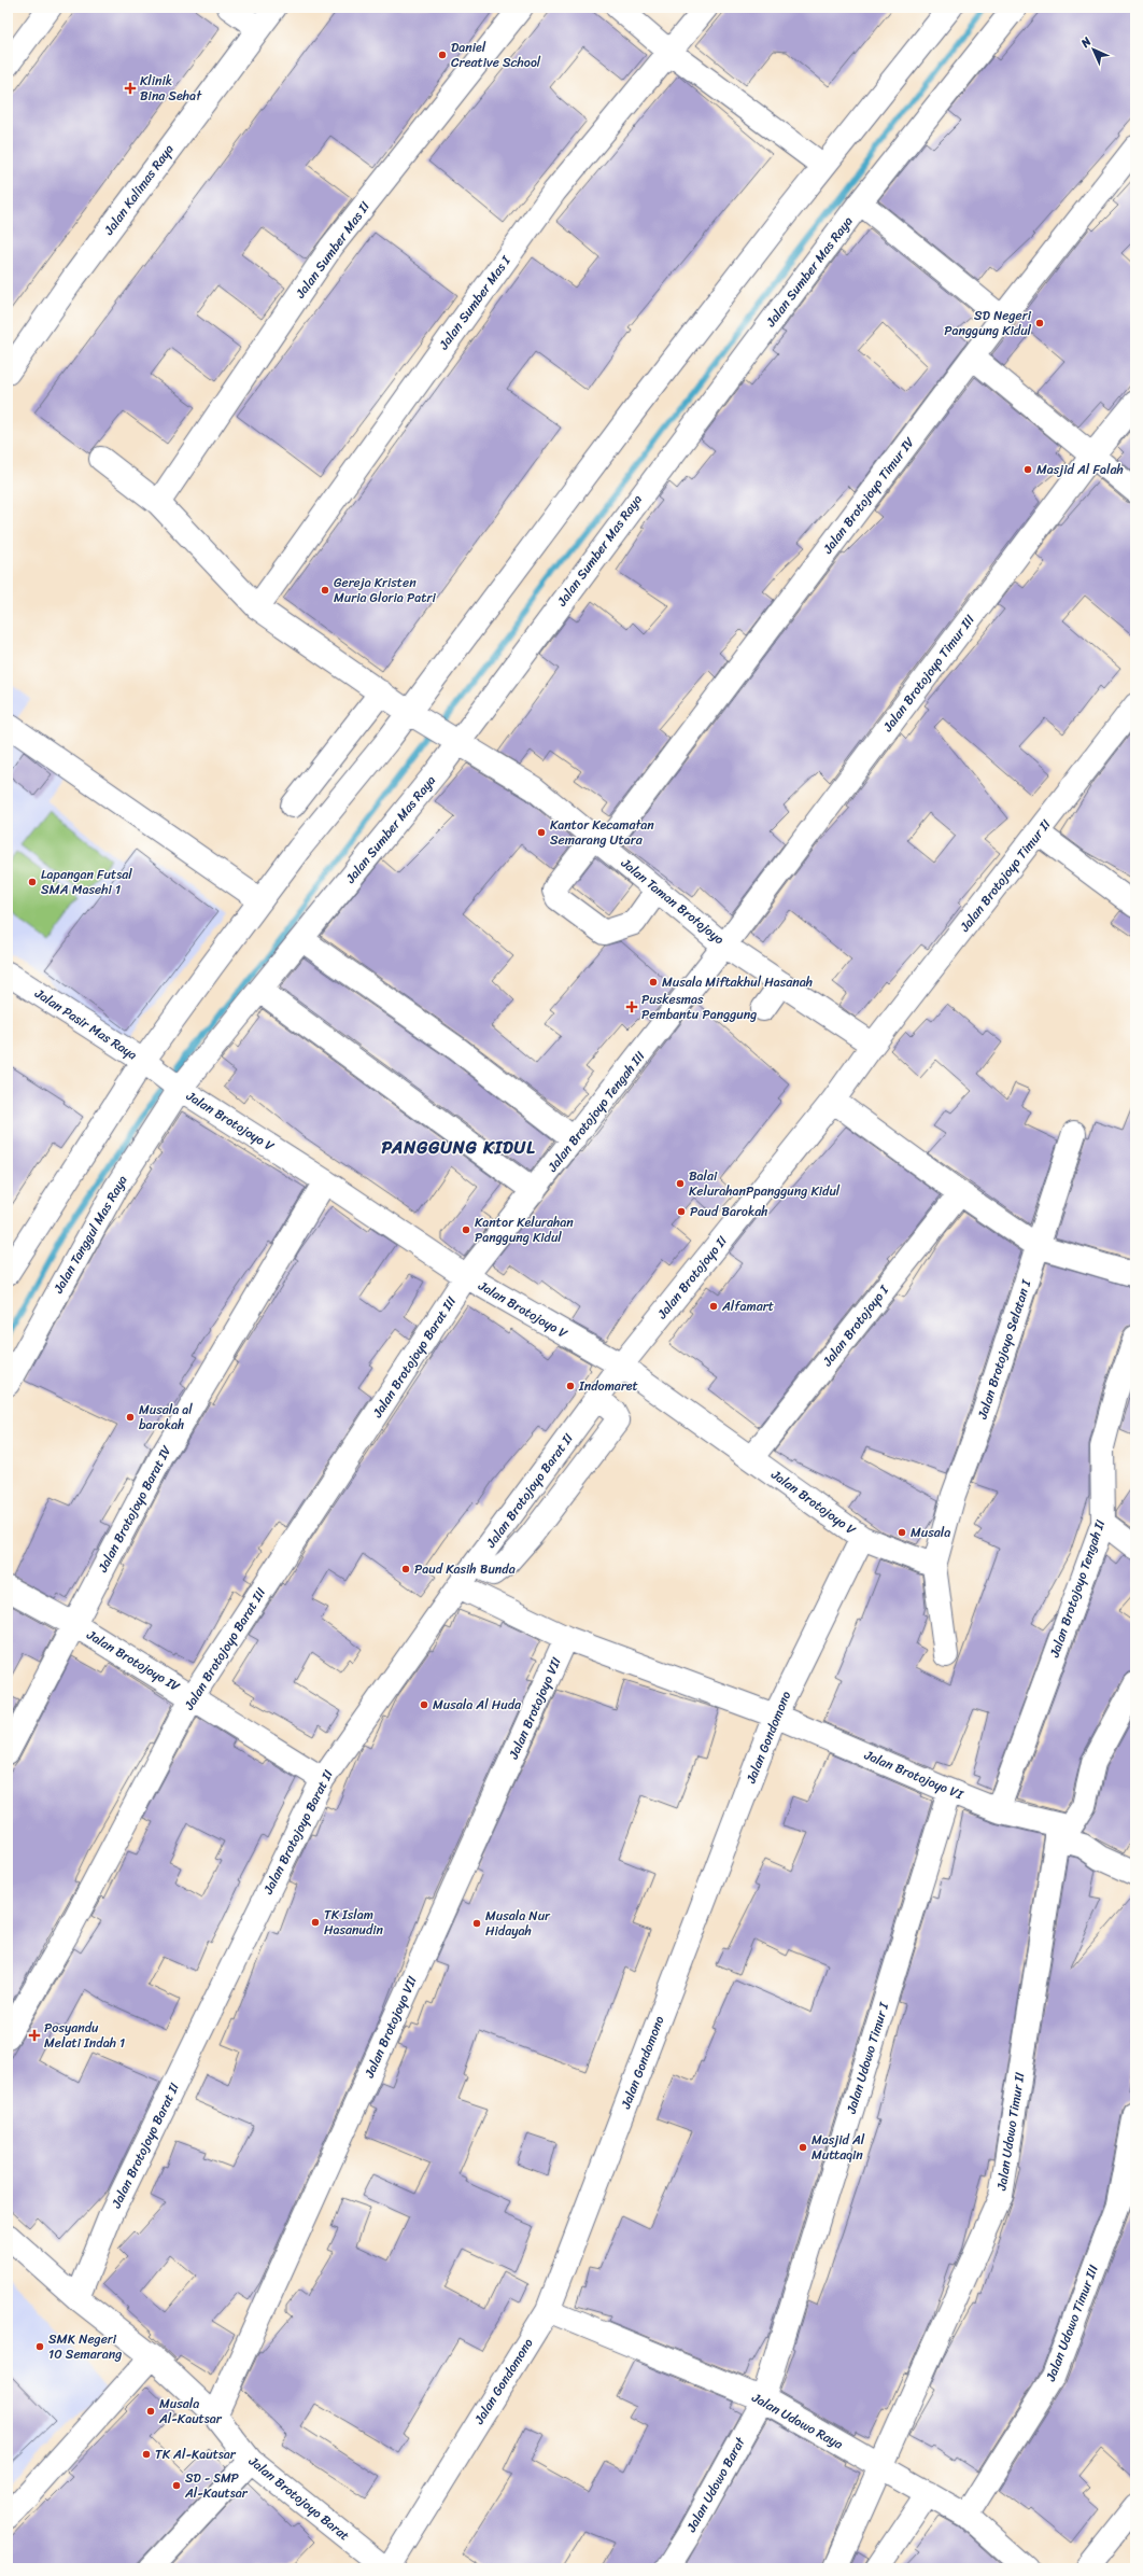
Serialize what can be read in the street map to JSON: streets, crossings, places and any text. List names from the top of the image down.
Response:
{
  "streets": {
    "street": [
      "Jalan Kalimas Raya",
      "Jalan Sumber Mas II",
      "Jalan Sumber Mas Raya",
      "Jalan Sumber Mas I",
      "Jalan Brotojoyo Timur IV",
      "Jalan Brotojoyo Timur III",
      "Jalan Brotojoyo Timur II",
      "Jalan Taman Brotojoyo",
      "Jalan Pasir Mas Raya",
      "Jalan Brotojoyo Tengah III",
      "Jalan Brotojoyo V",
      "Jalan Tanggul Mas Raya",
      "Jalan Brotojoyo II",
      "Jalan Brotojoyo I",
      "Jalan Brotojoyo Selatan I",
      "Jalan Brotojoyo Barat III",
      "Jalan Brotojoyo Barat II",
      "Jalan Brotojoyo Barat IV",
      "Jalan Brotojoyo Tengah II",
      "Jalan Brotojoyo IV",
      "Jalan Brotojoyo VII",
      "Jalan Gondomono",
      "Jalan Brotojoyo VI",
      "Jalan Udowo Timur I",
      "Jalan Udowo Timur II",
      "Jalan Udowo Timur III",
      "Jalan Udowo Raya",
      "Jalan Udowo Barat",
      "Jalan Brotojoyo Barat"
    ]
  },
  "crossings": [
    ["Jalan Sumber Mas II", "Jalan Taman Brotojoyo"],
    ["Jalan Sumber Mas Raya", "Jalan Taman Brotojoyo"],
    ["Jalan Sumber Mas Raya", "Jalan Pasir Mas Raya"],
    ["Jalan Sumber Mas Raya", "Jalan Brotojoyo V"],
    ["Jalan Sumber Mas Raya", "Jalan Tanggul Mas Raya"],
    ["Jalan Sumber Mas I", "Jalan Taman Brotojoyo"],
    ["Jalan Brotojoyo Timur IV", "Jalan Taman Brotojoyo"],
    ["Jalan Brotojoyo Timur III", "Jalan Taman Brotojoyo"],
    ["Jalan Brotojoyo Timur III", "Jalan Brotojoyo Tengah III"],
    ["Jalan Brotojoyo Timur II", "Jalan Taman Brotojoyo"],
    ["Jalan Brotojoyo Timur II", "Jalan Brotojoyo II"],
    ["Jalan Taman Brotojoyo", "Jalan Brotojoyo Tengah III"],
    ["Jalan Taman Brotojoyo", "Jalan Brotojoyo II"],
    ["Jalan Pasir Mas Raya", "Jalan Brotojoyo V"],
    ["Jalan Pasir Mas Raya", "Jalan Tanggul Mas Raya"],
    ["Jalan Brotojoyo Tengah III", "Jalan Brotojoyo V"],
    ["Jalan Brotojoyo Tengah III", "Jalan Brotojoyo Barat III"],
    ["Jalan Brotojoyo V", "Jalan Tanggul Mas Raya"],
    ["Jalan Brotojoyo V", "Jalan Brotojoyo II"],
    ["Jalan Brotojoyo V", "Jalan Brotojoyo I"],
    ["Jalan Brotojoyo V", "Jalan Brotojoyo Selatan I"],
    ["Jalan Brotojoyo V", "Jalan Brotojoyo Barat III"],
    ["Jalan Brotojoyo V", "Jalan Brotojoyo Barat II"],
    ["Jalan Brotojoyo V", "Jalan Brotojoyo Barat IV"],
    ["Jalan Brotojoyo V", "Jalan Gondomono"],
    ["Jalan Brotojoyo II", "Jalan Brotojoyo Barat II"],
    ["Jalan Brotojoyo Barat III", "Jalan Brotojoyo IV"],
    ["Jalan Brotojoyo Barat II", "Jalan Brotojoyo IV"],
    ["Jalan Brotojoyo Barat II", "Jalan Brotojoyo Barat"],
    ["Jalan Brotojoyo Barat IV", "Jalan Brotojoyo IV"],
    ["Jalan Brotojoyo Tengah II", "Jalan Brotojoyo VI"],
    ["Jalan Brotojoyo VII", "Jalan Brotojoyo Barat"],
    ["Jalan Gondomono", "Jalan Brotojoyo VI"],
    ["Jalan Gondomono", "Jalan Udowo Raya"],
    ["Jalan Gondomono", "Jalan Brotojoyo Barat"],
    ["Jalan Brotojoyo VI", "Jalan Udowo Timur I"],
    ["Jalan Brotojoyo VI", "Jalan Udowo Timur II"],
    ["Jalan Udowo Timur I", "Jalan Udowo Raya"],
    ["Jalan Udowo Timur I", "Jalan Udowo Barat"],
    ["Jalan Udowo Timur II", "Jalan Udowo Raya"],
    ["Jalan Udowo Timur III", "Jalan Udowo Raya"],
    ["Jalan Udowo Raya", "Jalan Udowo Barat"]
  ],
  "districts": ["PANGGUNG KIDUL"],
  "places": {
    "other": [
      "Daniel Creative School",
      "SD Negeri Panggung Kidul",
      "Masjid Al Falah",
      "Gereja Kristen Muria Gloria Patri",
      "Kantor Kecamatan Semarang Utara",
      "Lapangan Futsal SMA Masehi 1",
      "Musala Miftakhul Hasanah",
      "Balai KelurahanPpanggung Kidul",
      "Paud Barokah",
      "Kantor Kelurahan Panggung Kidul",
      "Alfamart",
      "Indomaret",
      "Musala al barokah",
      "Musala",
      "Paud Kasih Bunda",
      "Musala Al Huda",
      "TK Islam Hasanudin",
      "Musala Nur Hidayah",
      "Masjid Al Muttaqin",
      "SMK Negeri 10 Semarang",
      "Musala Al-Kautsar",
      "TK Al-Kautsar",
      "SD - SMP Al-Kautsar"
    ],
    "health": ["Klinik Bina Sehat", "Puskesmas Pembantu Panggung", "Posyandu Melati Indah 1"]
  },
  "north": "top left"
}
